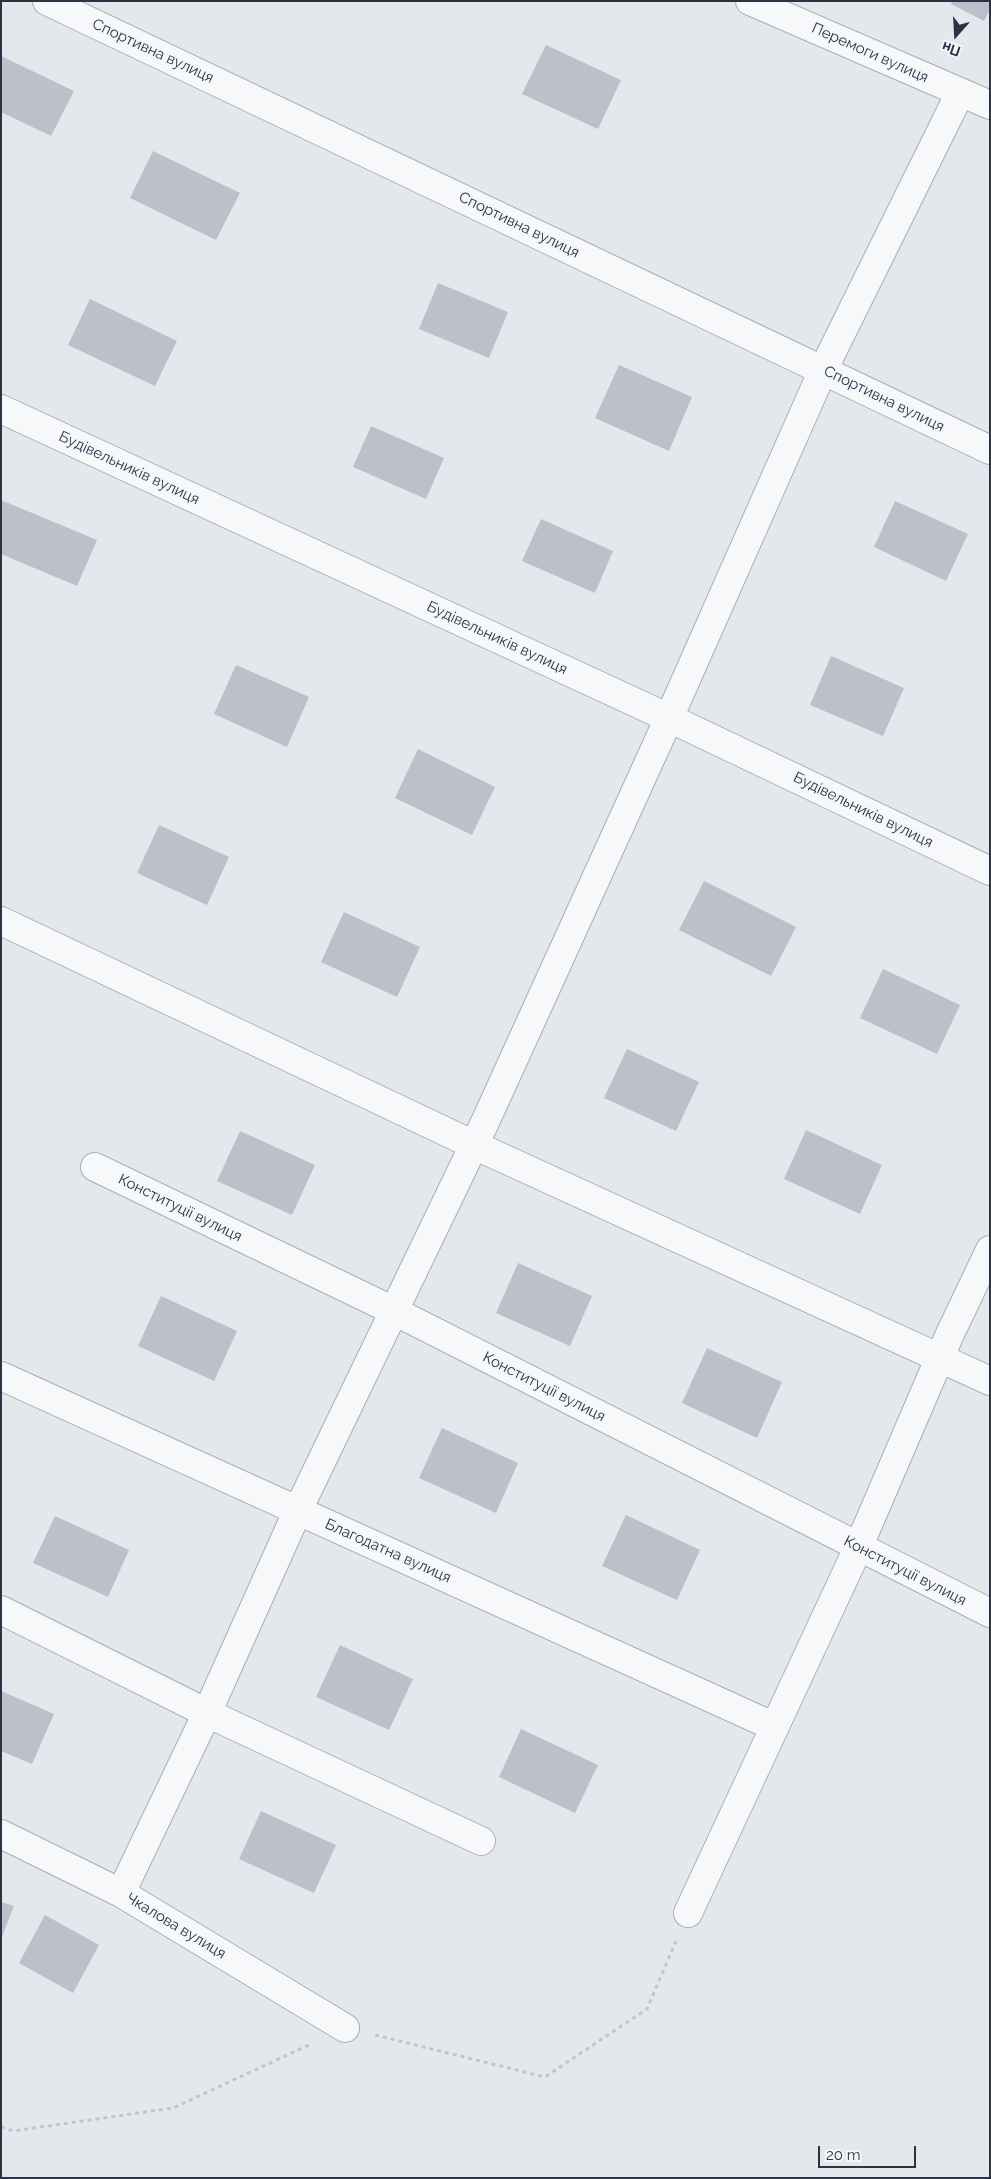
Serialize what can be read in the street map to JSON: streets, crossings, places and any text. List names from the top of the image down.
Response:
{
  "streets": {
    "street": [
      "Спортивна вулиця",
      "Перемоги вулиця",
      "Будівельників вулиця",
      "Конституції вулиця",
      "Благодатна вулиця",
      "Чкалова вулиця"
    ]
  },
  "scale_bar": "20 m",
  "north": "bottom"
}
